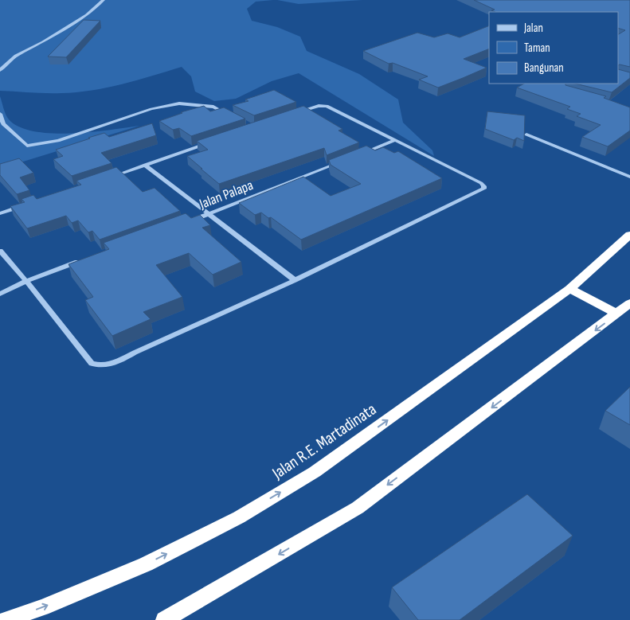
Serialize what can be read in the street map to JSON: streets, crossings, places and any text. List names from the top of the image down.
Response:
{
  "streets": {
    "highway": ["Jalan R.E. Martadinata"],
    "street": ["Jalan Palapa"]
  },
  "legend": ["Jalan", "Taman", "Bangunan"]
}
